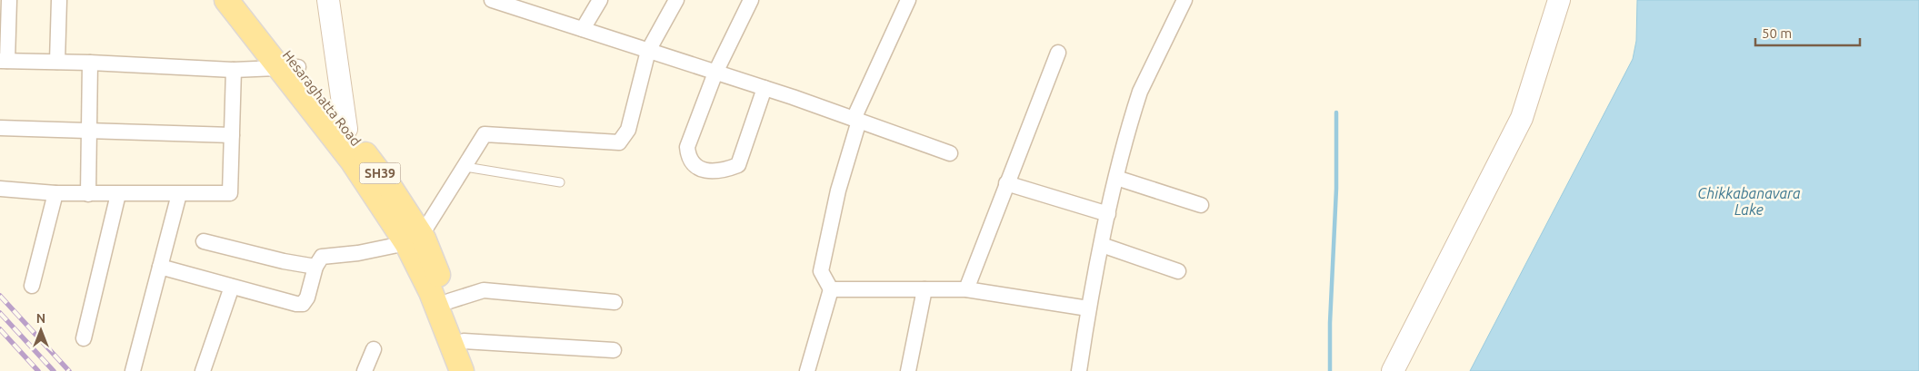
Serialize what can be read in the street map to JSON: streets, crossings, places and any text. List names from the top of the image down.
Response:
{
  "streets": {
    "main road": ["Hesaraghatta Road"]
  },
  "water": ["Chikkabanavara Lake"],
  "scale_bar": "50 m",
  "north": "top"
}
